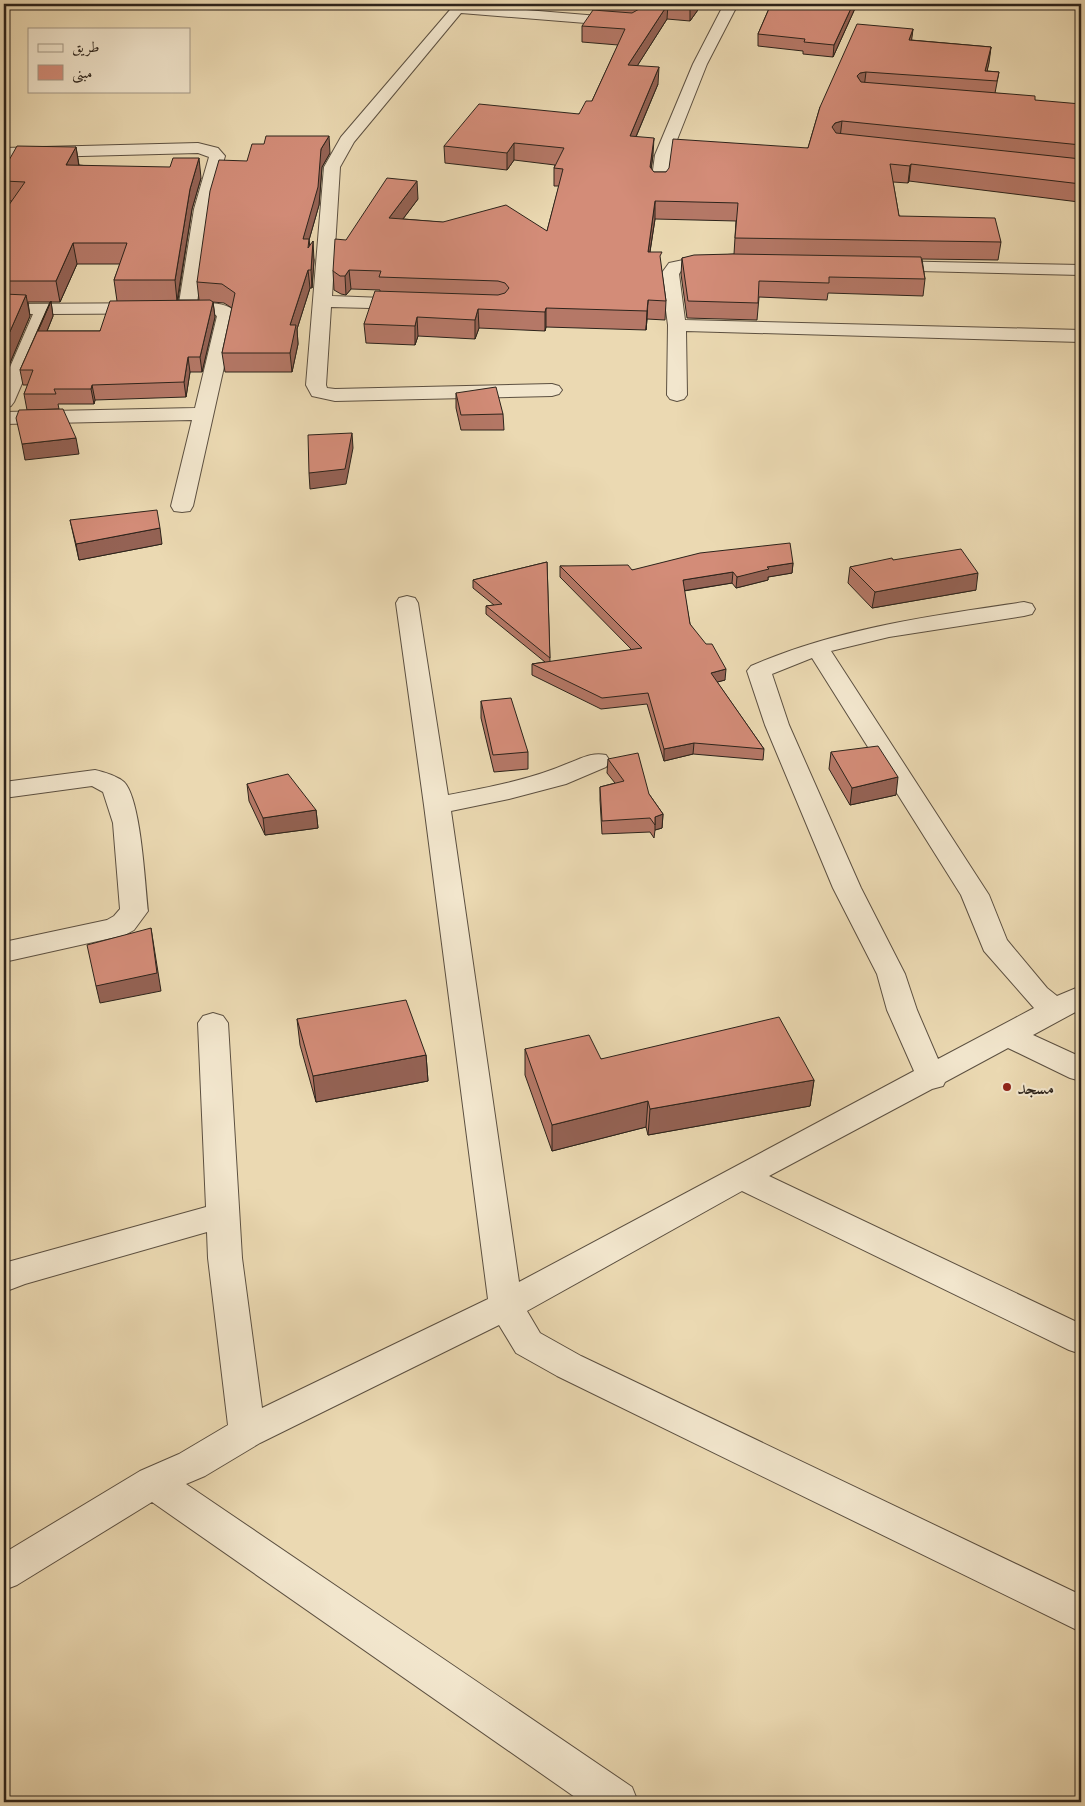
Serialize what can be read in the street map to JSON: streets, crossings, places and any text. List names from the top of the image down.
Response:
{
  "places": ["مسجد"],
  "legend": ["طريق", "مبنى"]
}
